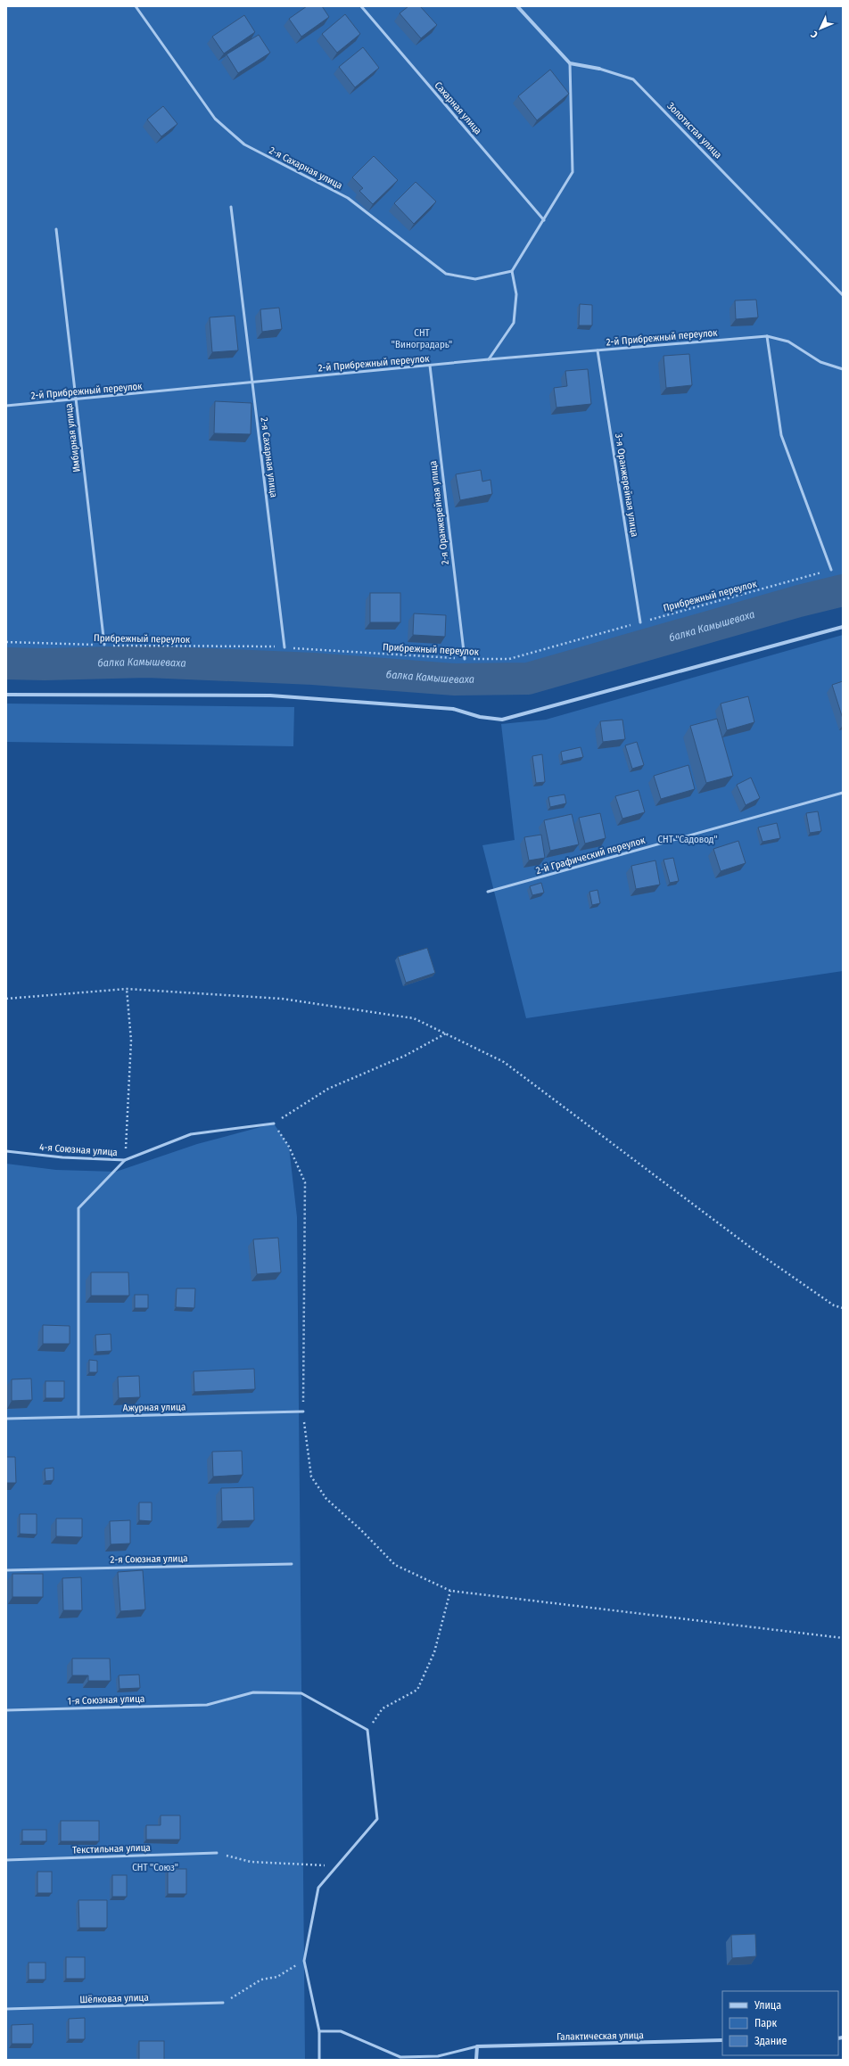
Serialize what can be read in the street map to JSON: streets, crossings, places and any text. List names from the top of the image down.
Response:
{
  "streets": {
    "street": ["Золотистая улица", "Галактическая улица"],
    "lane": [
      "Сахарная улица",
      "2-я Сахарная улица",
      "2-й Прибрежный переулок",
      "Имбирная улица",
      "3-я Оранжерейная улица",
      "2-я Оранжерейная улица",
      "2-й Графический переулок",
      "4-я Союзная улица",
      "Ажурная улица",
      "2-я Союзная улица",
      "1-я Союзная улица",
      "Текстильная улица",
      "Шёлковая улица"
    ],
    "path": ["Прибрежный переулок"]
  },
  "crossings": [
    ["2-я Сахарная улица", "2-й Прибрежный переулок"],
    ["2-я Сахарная улица", "Прибрежный переулок"],
    ["2-й Прибрежный переулок", "Имбирная улица"],
    ["2-й Прибрежный переулок", "3-я Оранжерейная улица"],
    ["2-й Прибрежный переулок", "2-я Оранжерейная улица"],
    ["Имбирная улица", "Прибрежный переулок"],
    ["3-я Оранжерейная улица", "Прибрежный переулок"],
    ["2-я Оранжерейная улица", "Прибрежный переулок"]
  ],
  "water": ["балка Камышеваха"],
  "parks": ["СНТ \"Виноградарь\"", "СНТ \"Садовод\"", "СНТ \"Союз\""],
  "legend": ["Улица", "Парк", "Здание"],
  "north": "bottom left"
}
